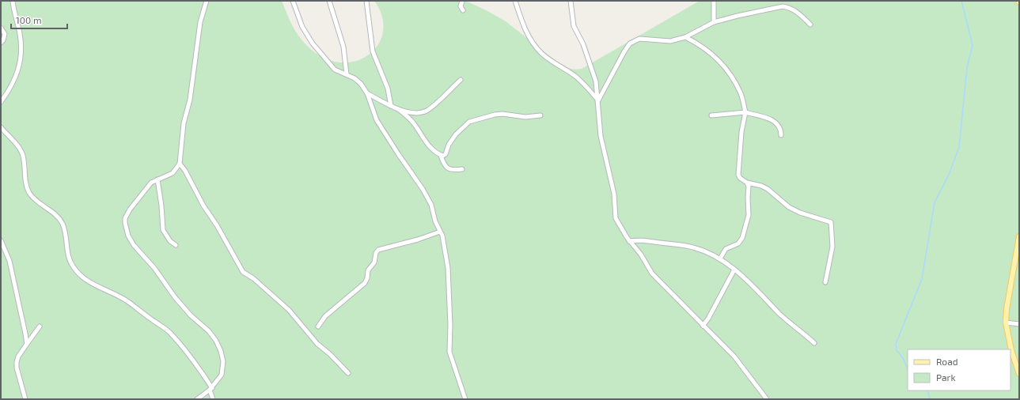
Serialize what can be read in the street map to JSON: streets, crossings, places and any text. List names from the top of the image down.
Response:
{
  "legend": ["Road", "Park"],
  "scale_bar": "100 m"
}
